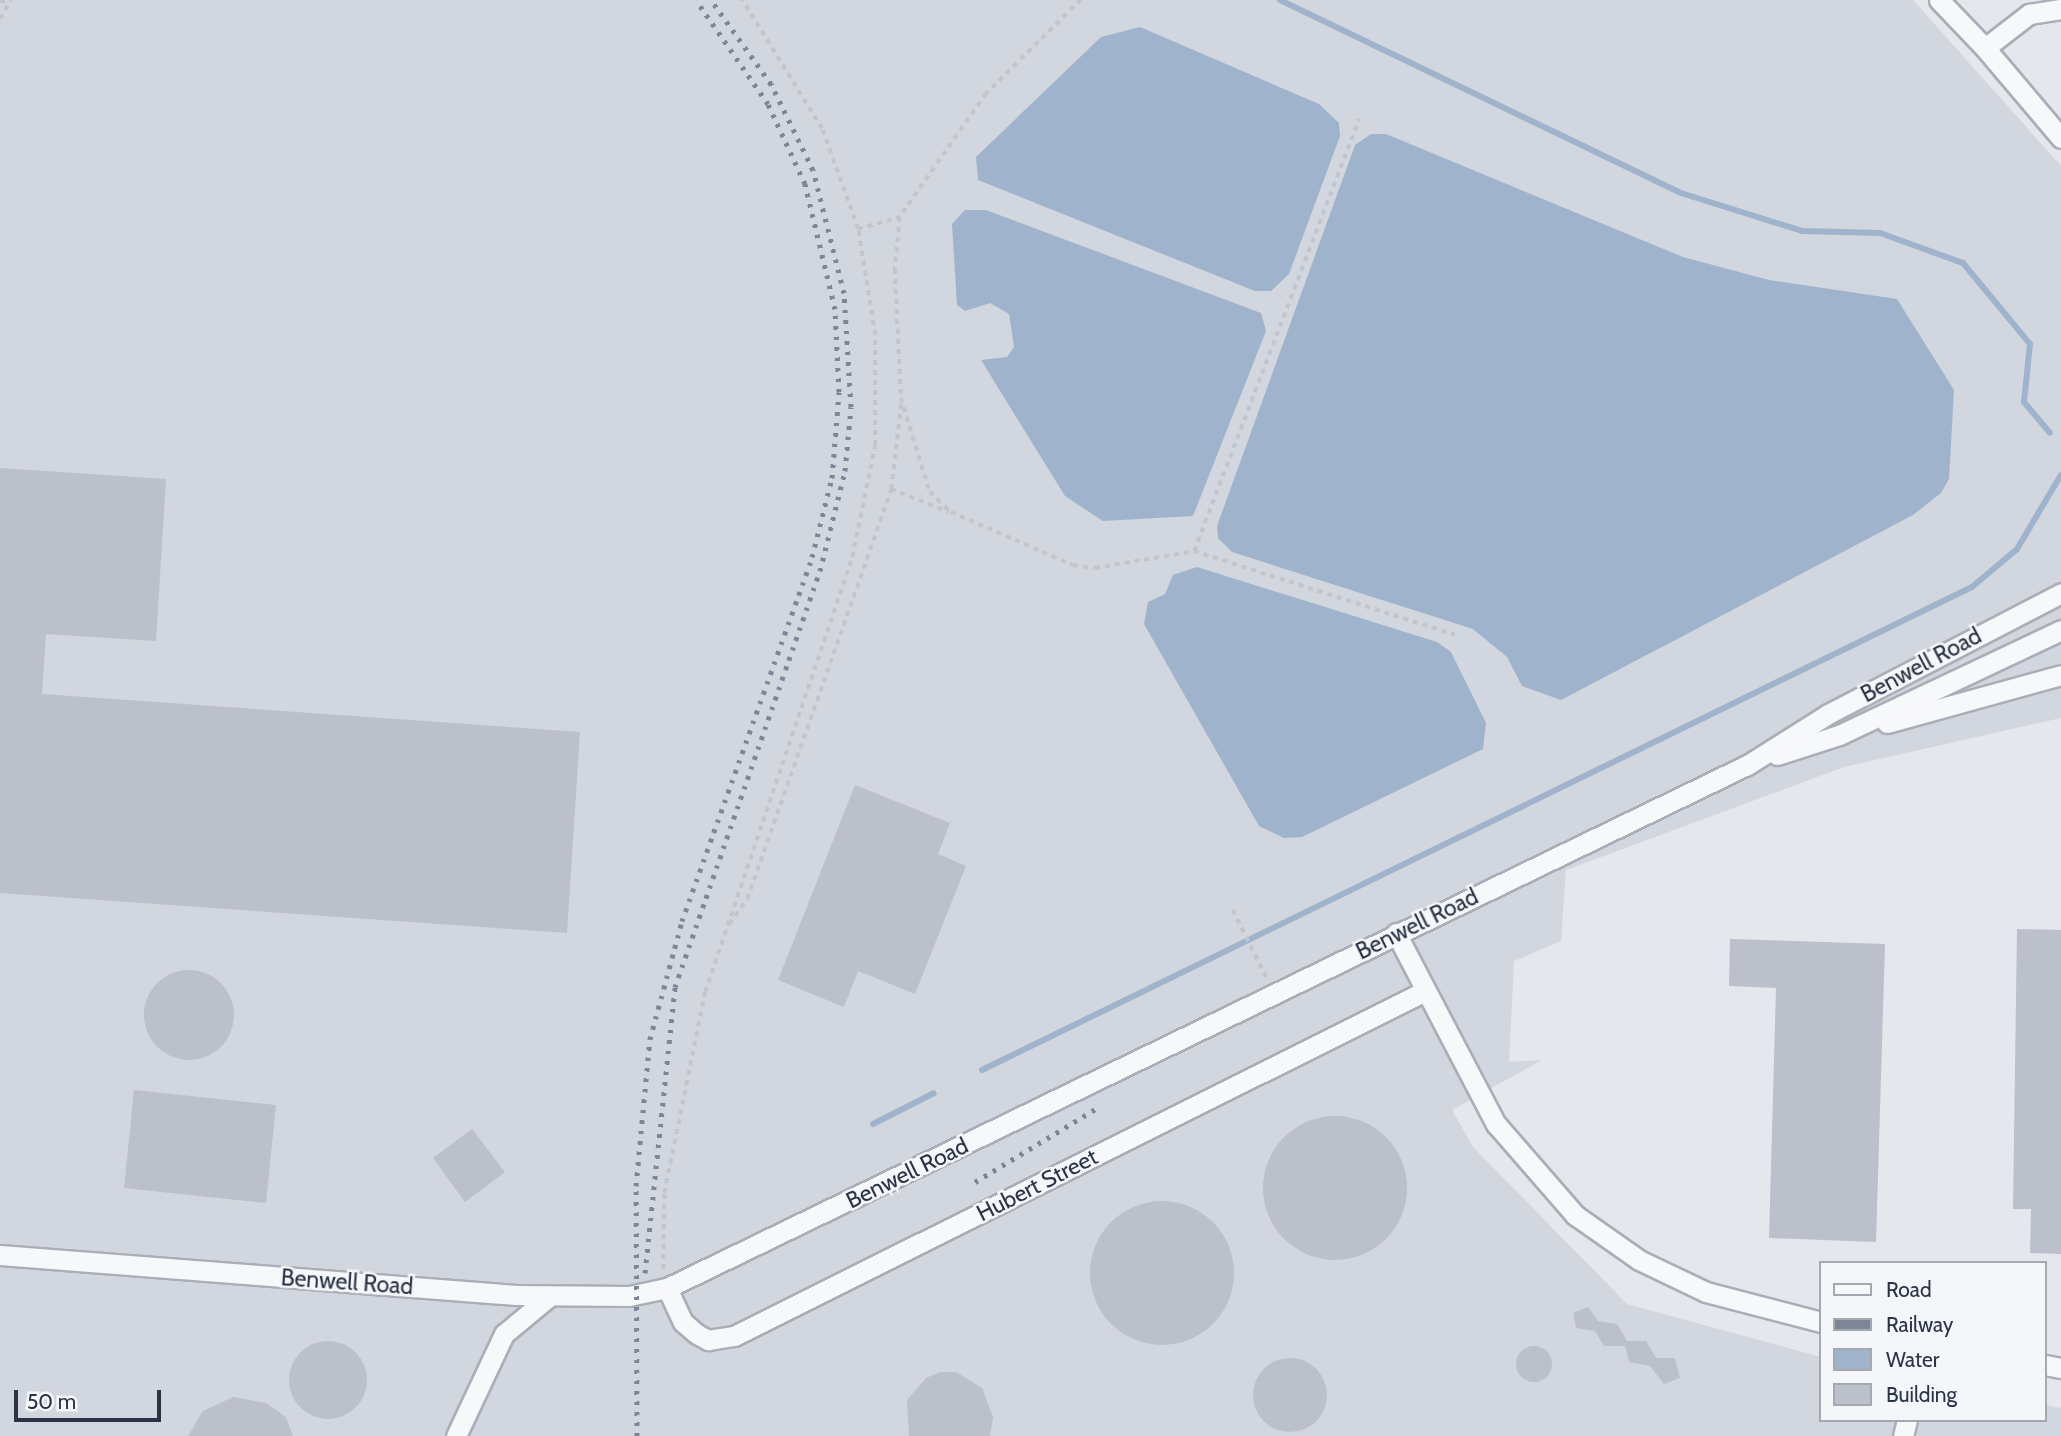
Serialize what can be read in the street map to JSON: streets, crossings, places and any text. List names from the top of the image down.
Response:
{
  "streets": {
    "street": ["Benwell Road", "Hubert Street"]
  },
  "crossings": [
    ["Benwell Road", "Hubert Street"]
  ],
  "legend": [
    "Road",
    "Railway",
    "Water",
    "Building"
  ],
  "scale_bar": "50 m"
}
